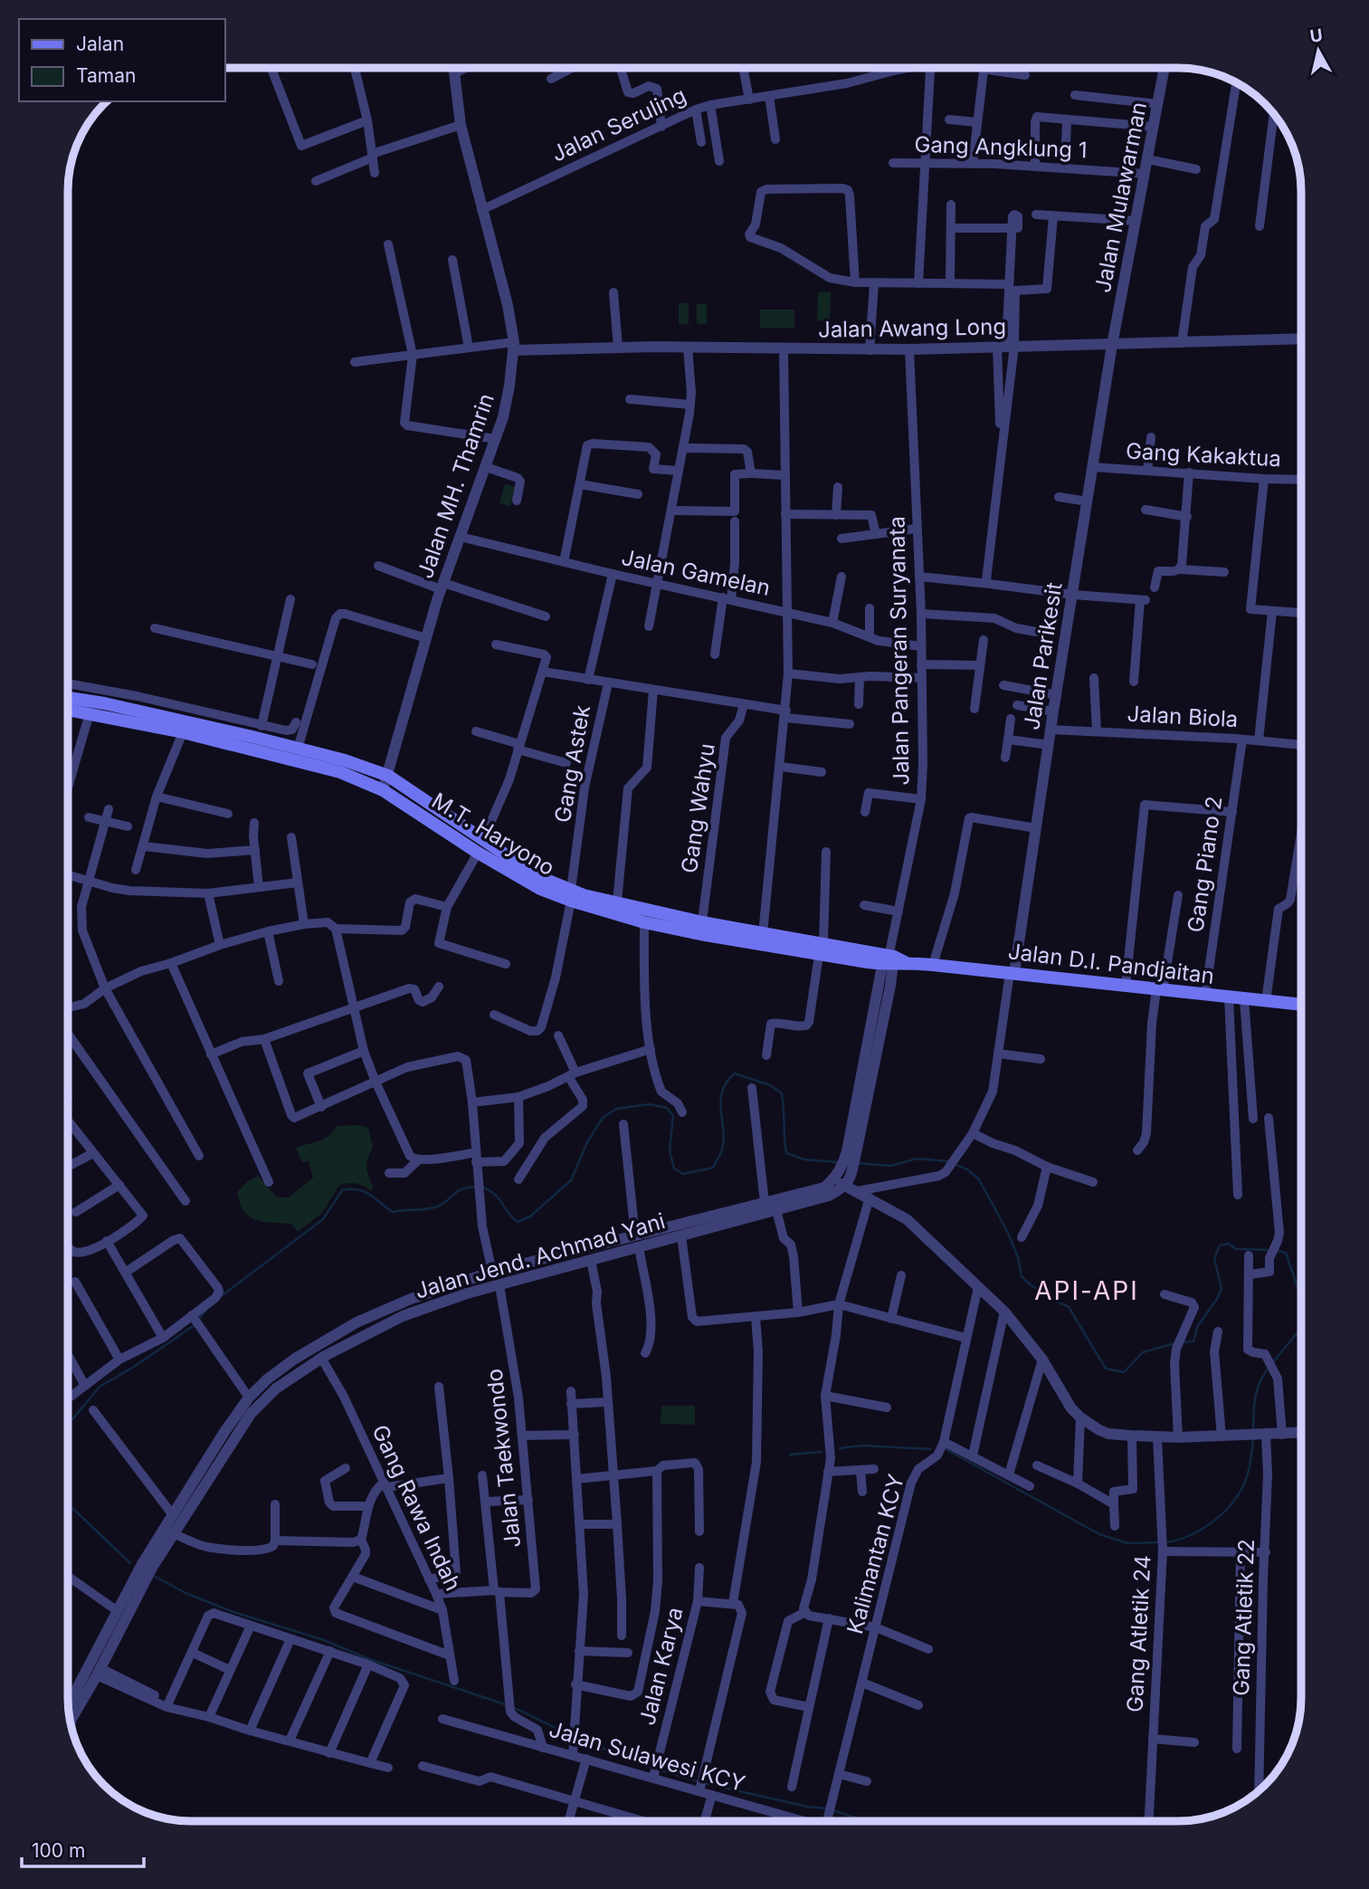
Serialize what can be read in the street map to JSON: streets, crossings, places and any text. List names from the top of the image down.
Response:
{
  "streets": {
    "main road": ["M.T. Haryono", "Jalan D.I. Pandjaitan"],
    "street": [
      "Jalan Seruling",
      "Gang Angklung 1",
      "Jalan Mulawarman",
      "Jalan Awang Long",
      "Gang Kakaktua",
      "Jalan MH. Thamrin",
      "Jalan Gamelan",
      "Jalan Pangeran Suryanata",
      "Jalan Parikesit",
      "Jalan Biola",
      "Gang Astek",
      "Gang Wahyu",
      "Gang Piano 2",
      "Jalan Jend. Achmad Yani",
      "Jalan Taekwondo",
      "Gang Rawa Indah",
      "Kalimantan KCY",
      "Gang Atletik 22",
      "Gang Atletik 24",
      "Jalan Karya",
      "Jalan Sulawesi KCY"
    ]
  },
  "crossings": [
    ["Jalan Seruling", "Jalan MH. Thamrin"],
    ["Gang Angklung 1", "Jalan Mulawarman"],
    ["Jalan Mulawarman", "Jalan Awang Long"],
    ["Jalan Mulawarman", "Jalan Parikesit"],
    ["Jalan Awang Long", "Jalan MH. Thamrin"],
    ["Jalan Awang Long", "Jalan Pangeran Suryanata"],
    ["Jalan Awang Long", "Jalan Parikesit"],
    ["Gang Kakaktua", "Jalan Parikesit"],
    ["Jalan MH. Thamrin", "Jalan Gamelan"],
    ["Jalan MH. Thamrin", "M.T. Haryono"],
    ["Jalan Gamelan", "Jalan Pangeran Suryanata"],
    ["Jalan Pangeran Suryanata", "M.T. Haryono"],
    ["Jalan Pangeran Suryanata", "Jalan D.I. Pandjaitan"],
    ["Jalan Pangeran Suryanata", "Jalan Jend. Achmad Yani"],
    ["Jalan Parikesit", "Jalan Biola"],
    ["Jalan Parikesit", "Jalan D.I. Pandjaitan"],
    ["Jalan Biola", "Gang Piano 2"],
    ["Gang Astek", "M.T. Haryono"],
    ["Gang Wahyu", "M.T. Haryono"],
    ["M.T. Haryono", "Jalan D.I. Pandjaitan"],
    ["M.T. Haryono", "Jalan Jend. Achmad Yani"],
    ["Gang Piano 2", "Jalan D.I. Pandjaitan"],
    ["Jalan D.I. Pandjaitan", "Jalan Jend. Achmad Yani"],
    ["Jalan Jend. Achmad Yani", "Jalan Taekwondo"],
    ["Jalan Jend. Achmad Yani", "Gang Rawa Indah"],
    ["Jalan Karya", "Jalan Sulawesi KCY"]
  ],
  "districts": ["API-API"],
  "legend": ["Jalan", "Taman"],
  "scale_bar": "100 m",
  "north": "top"
}
